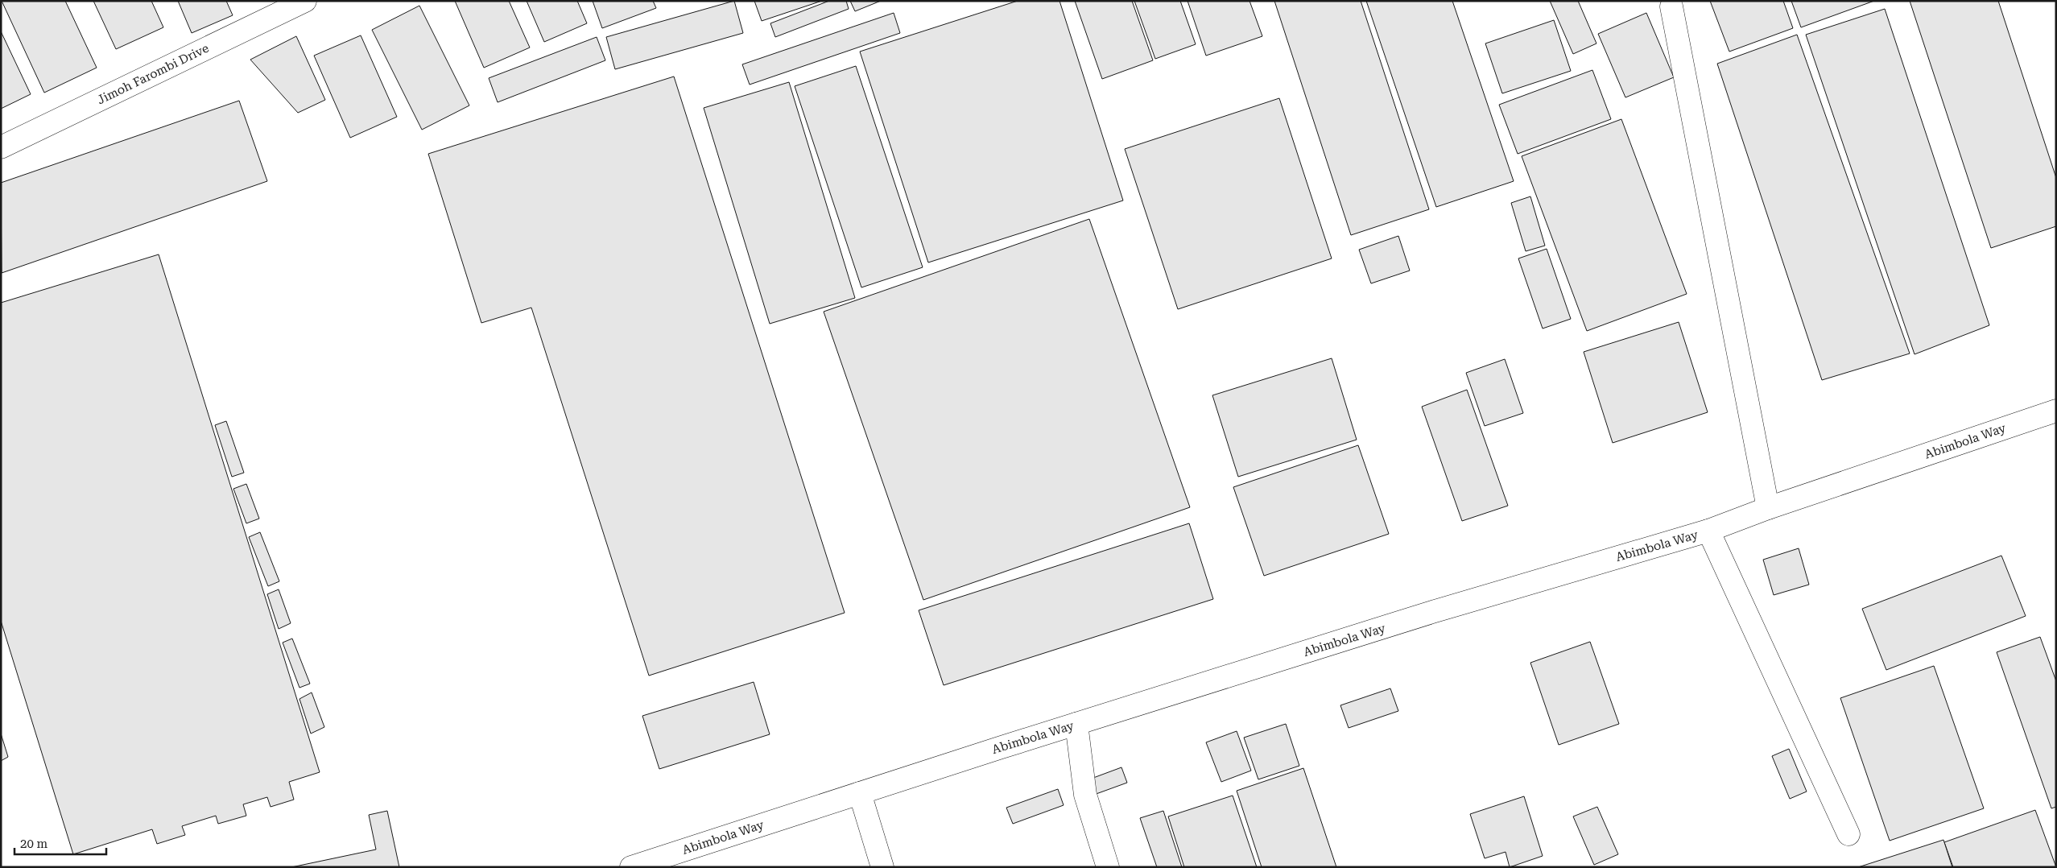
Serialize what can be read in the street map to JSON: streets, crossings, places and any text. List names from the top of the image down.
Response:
{
  "streets": {
    "street": ["Jimoh Farombi Drive", "Abimbola Way"]
  },
  "scale_bar": "20 m"
}
